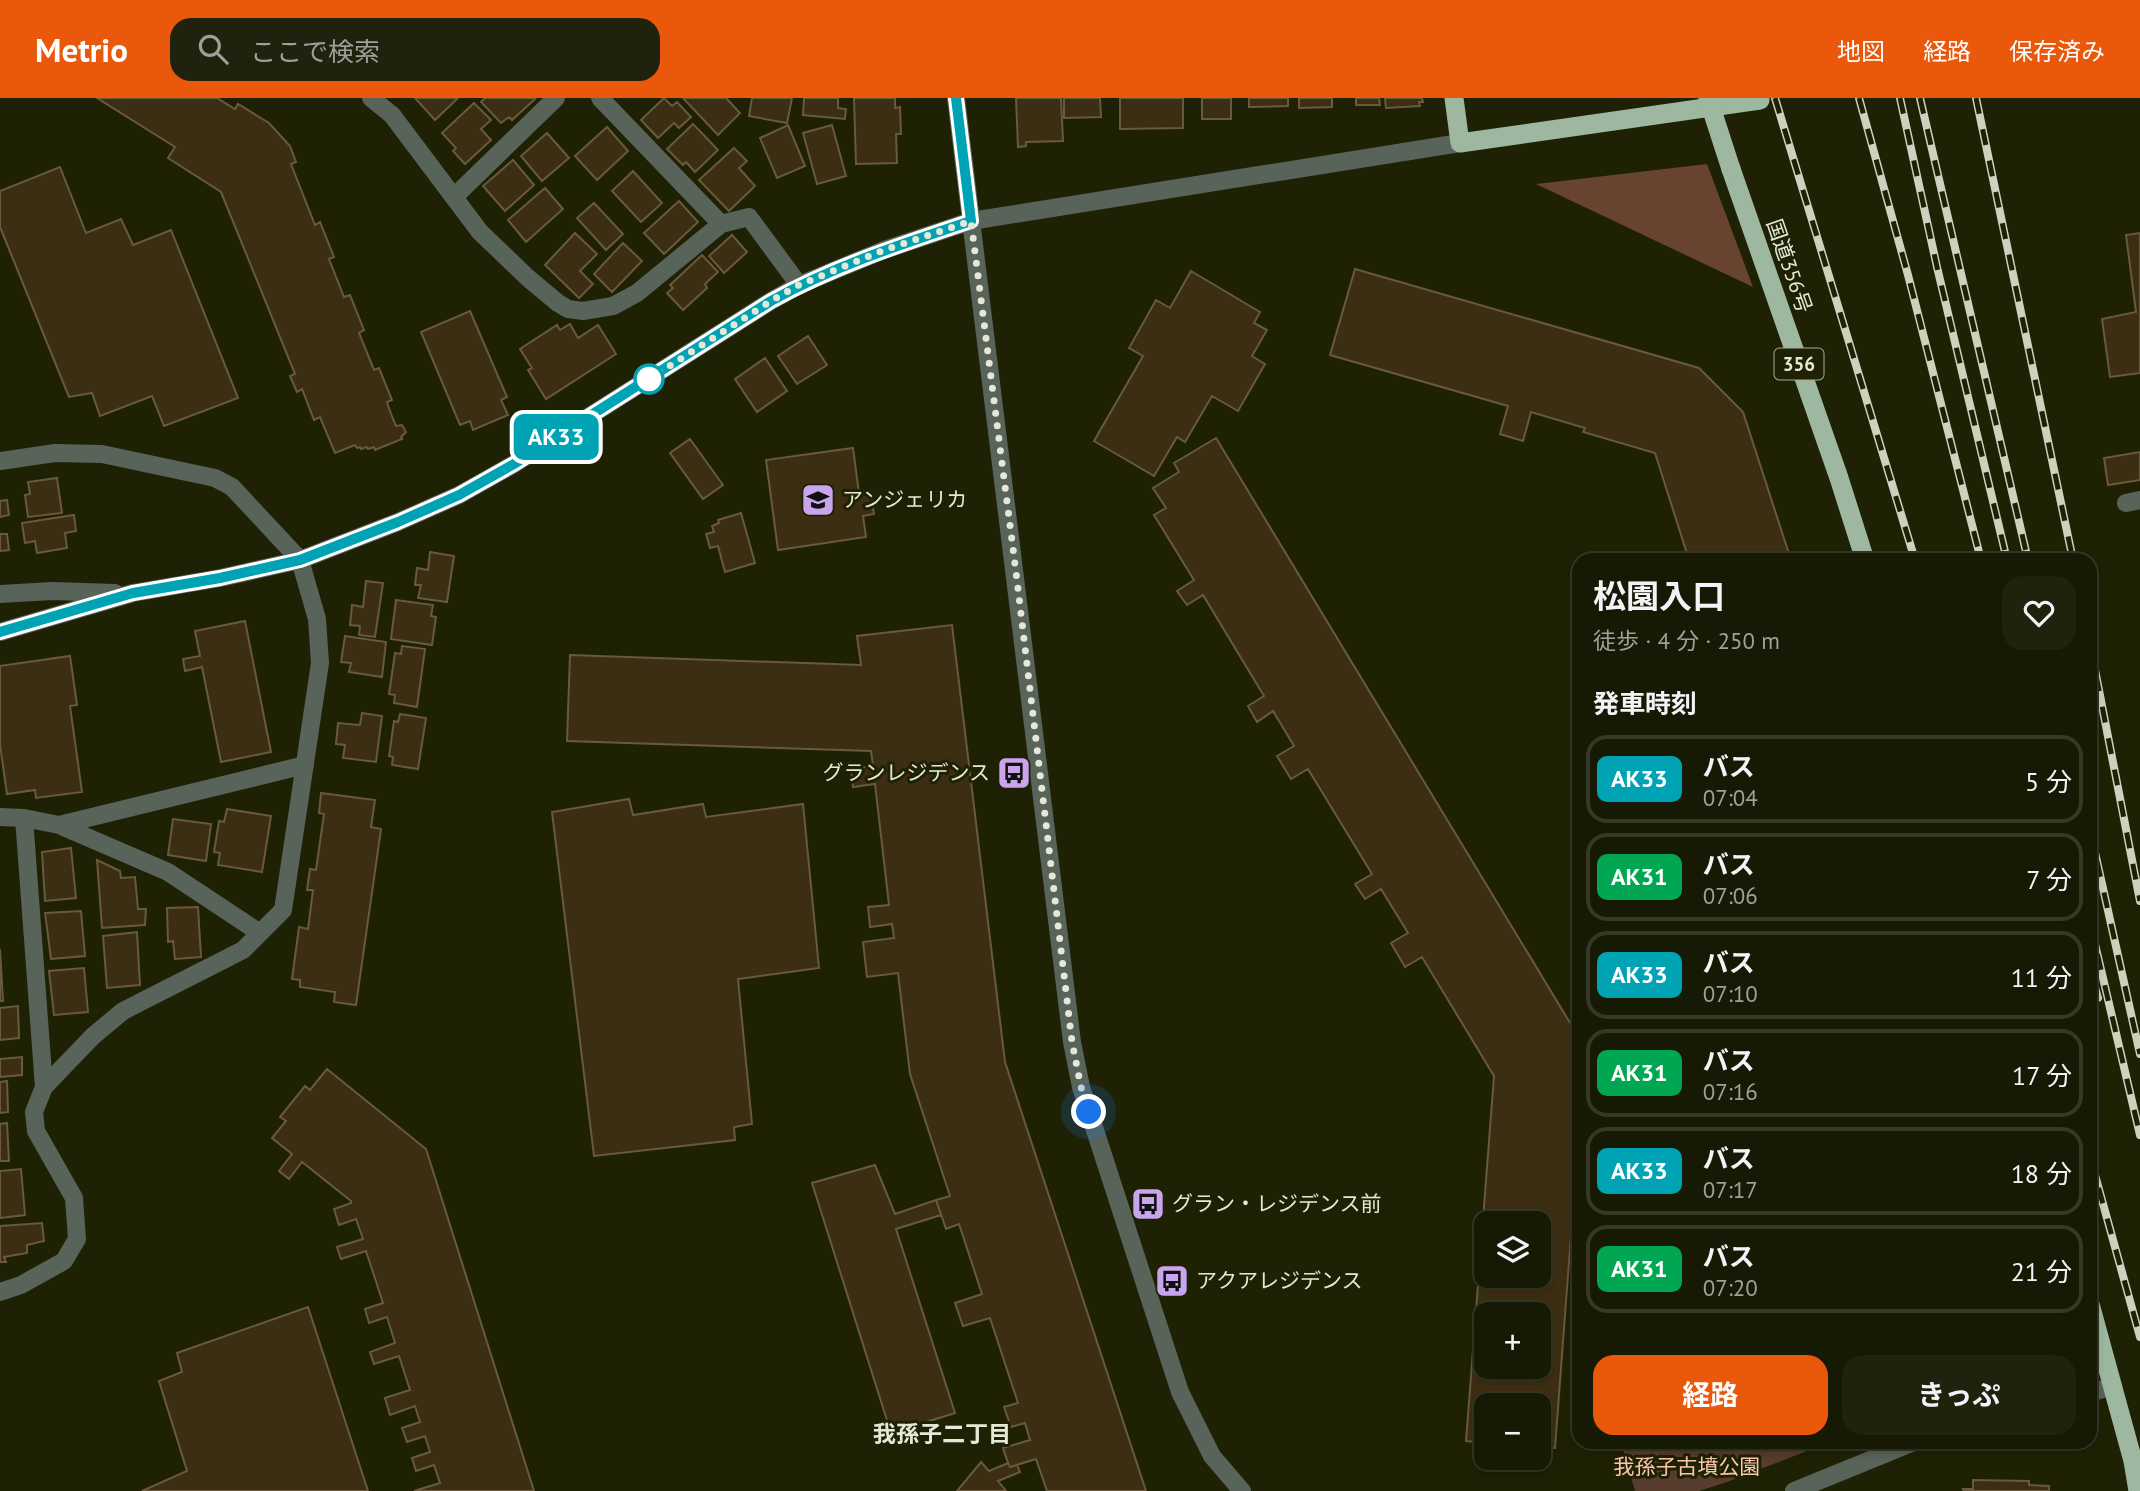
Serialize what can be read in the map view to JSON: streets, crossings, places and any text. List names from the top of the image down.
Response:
{
  "streets": {
    "highway": ["国道356号", "356"]
  },
  "districts": ["我孫子二丁目"],
  "parks": ["我孫子古墳公園"],
  "places": {
    "school or university": ["アンジェリカ"],
    "bus stop": ["グランレジデンス", "グラン・レジデンス前", "アクアレジデンス"]
  },
  "lines": ["bus line AK33"],
  "page": {
    "header": "Metrio",
    "search": "ここで検索",
    "nav": ["地図", "経路", "保存済み"],
    "on_map": "AK33",
    "heading": [
      ["松園入口", "徒歩 · 4 分 · 250 m"],
      "発車時刻"
    ],
    "list": [
      {
        "mark": "AK33",
        "name": "バス",
        "note": "07:04",
        "value": "5 分"
      },
      {
        "mark": "AK31",
        "name": "バス",
        "note": "07:06",
        "value": "7 分"
      },
      {
        "mark": "AK33",
        "name": "バス",
        "note": "07:10",
        "value": "11 分"
      },
      {
        "mark": "AK31",
        "name": "バス",
        "note": "07:16",
        "value": "17 分"
      },
      {
        "mark": "AK33",
        "name": "バス",
        "note": "07:17",
        "value": "18 分"
      },
      {
        "mark": "AK31",
        "name": "バス",
        "note": "07:20",
        "value": "21 分"
      }
    ],
    "map_buttons": ["+", "−"],
    "buttons": ["経路", "きっぷ"]
  }
}
